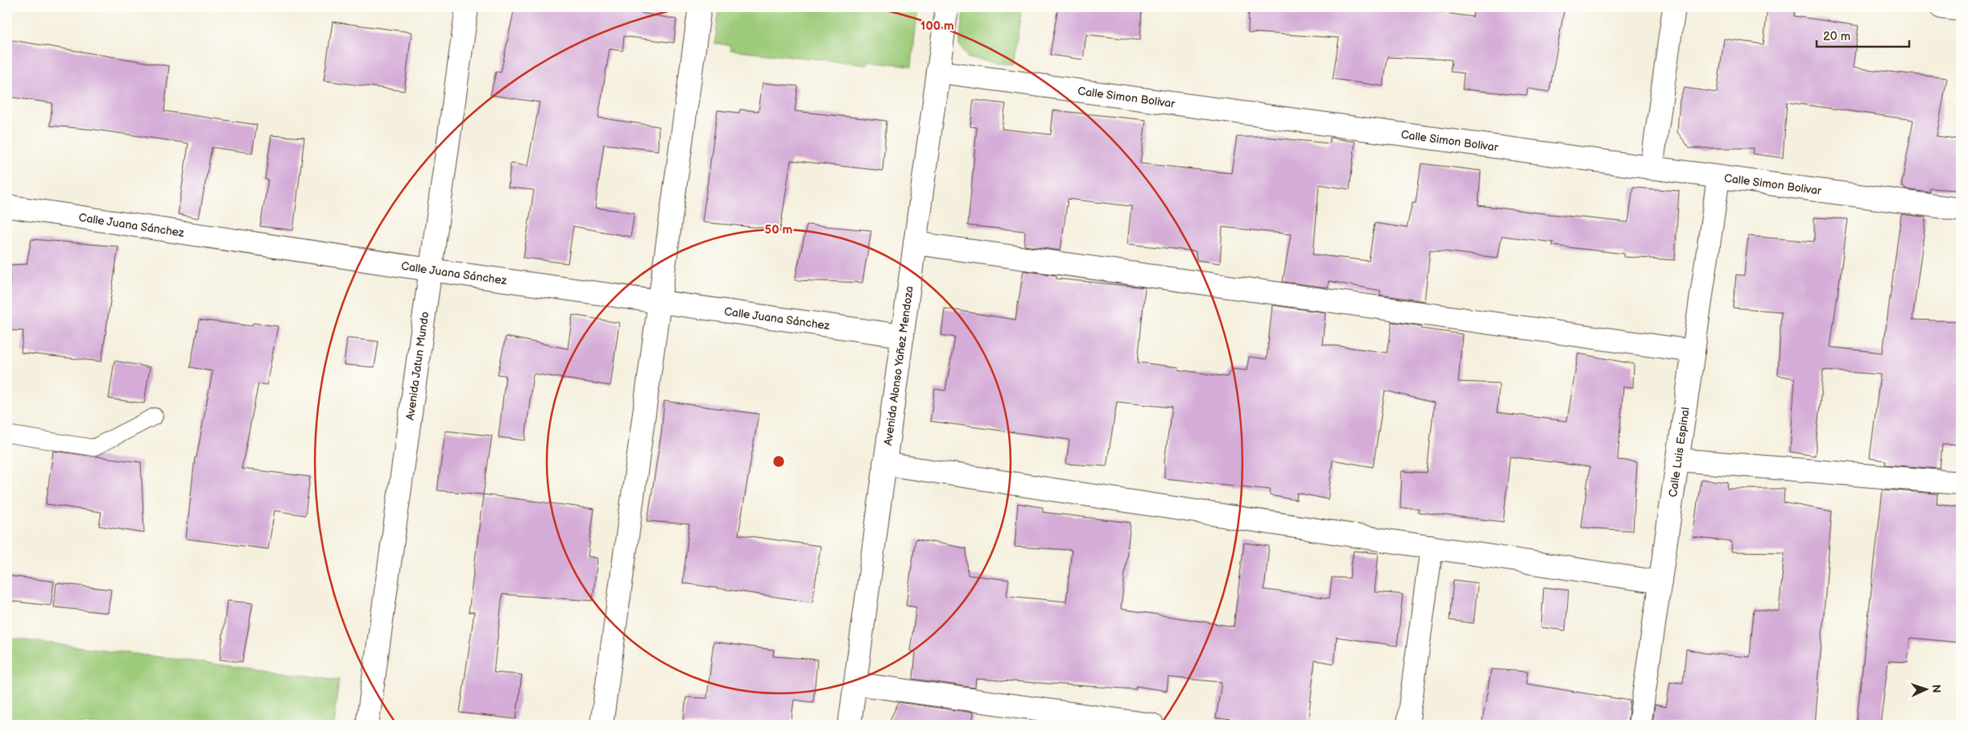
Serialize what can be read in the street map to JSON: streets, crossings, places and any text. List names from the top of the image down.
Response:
{
  "streets": {
    "street": [
      "Calle Simon Bolivar",
      "Calle Juana Sánchez",
      "Avenida Jatun Mundo",
      "Avenida Alonso Yañez Mendoza",
      "Calle Luis Espinal"
    ]
  },
  "crossings": [
    ["Calle Simon Bolivar", "Avenida Alonso Yañez Mendoza"],
    ["Calle Simon Bolivar", "Calle Luis Espinal"],
    ["Calle Juana Sánchez", "Avenida Jatun Mundo"],
    ["Calle Juana Sánchez", "Avenida Alonso Yañez Mendoza"]
  ],
  "scale_bar": "20 m",
  "north": "right",
  "rings": ["100 m", "50 m"]
}
